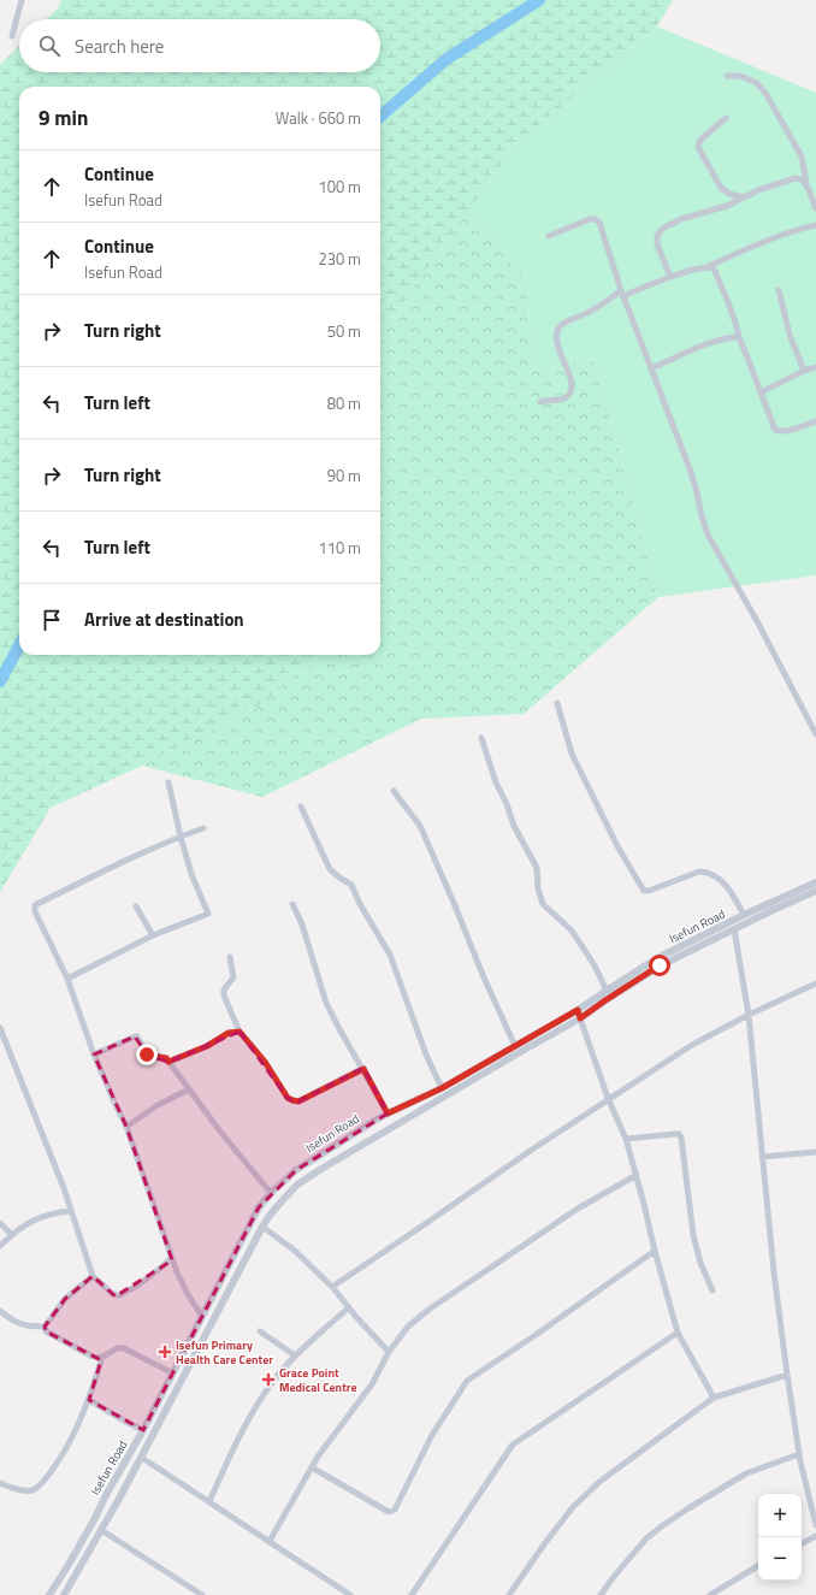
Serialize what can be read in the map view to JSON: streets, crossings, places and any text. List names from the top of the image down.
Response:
{
  "streets": {
    "street": ["Isefun Road"]
  },
  "places": {
    "health": ["Isefun Primary Health Care Center", "Grace Point Medical Centre"]
  },
  "page": {
    "search": "Search here",
    "heading": ["9 min", "Walk · 660 m"],
    "list": [
      ["Continue", "Isefun Road", "100 m"],
      ["Continue", "Isefun Road", "230 m"],
      ["Turn right", "50 m"],
      ["Turn left", "80 m"],
      ["Turn right", "90 m"],
      ["Turn left", "110 m"],
      "Arrive at destination"
    ],
    "map_buttons": ["+", "−"]
  }
}
